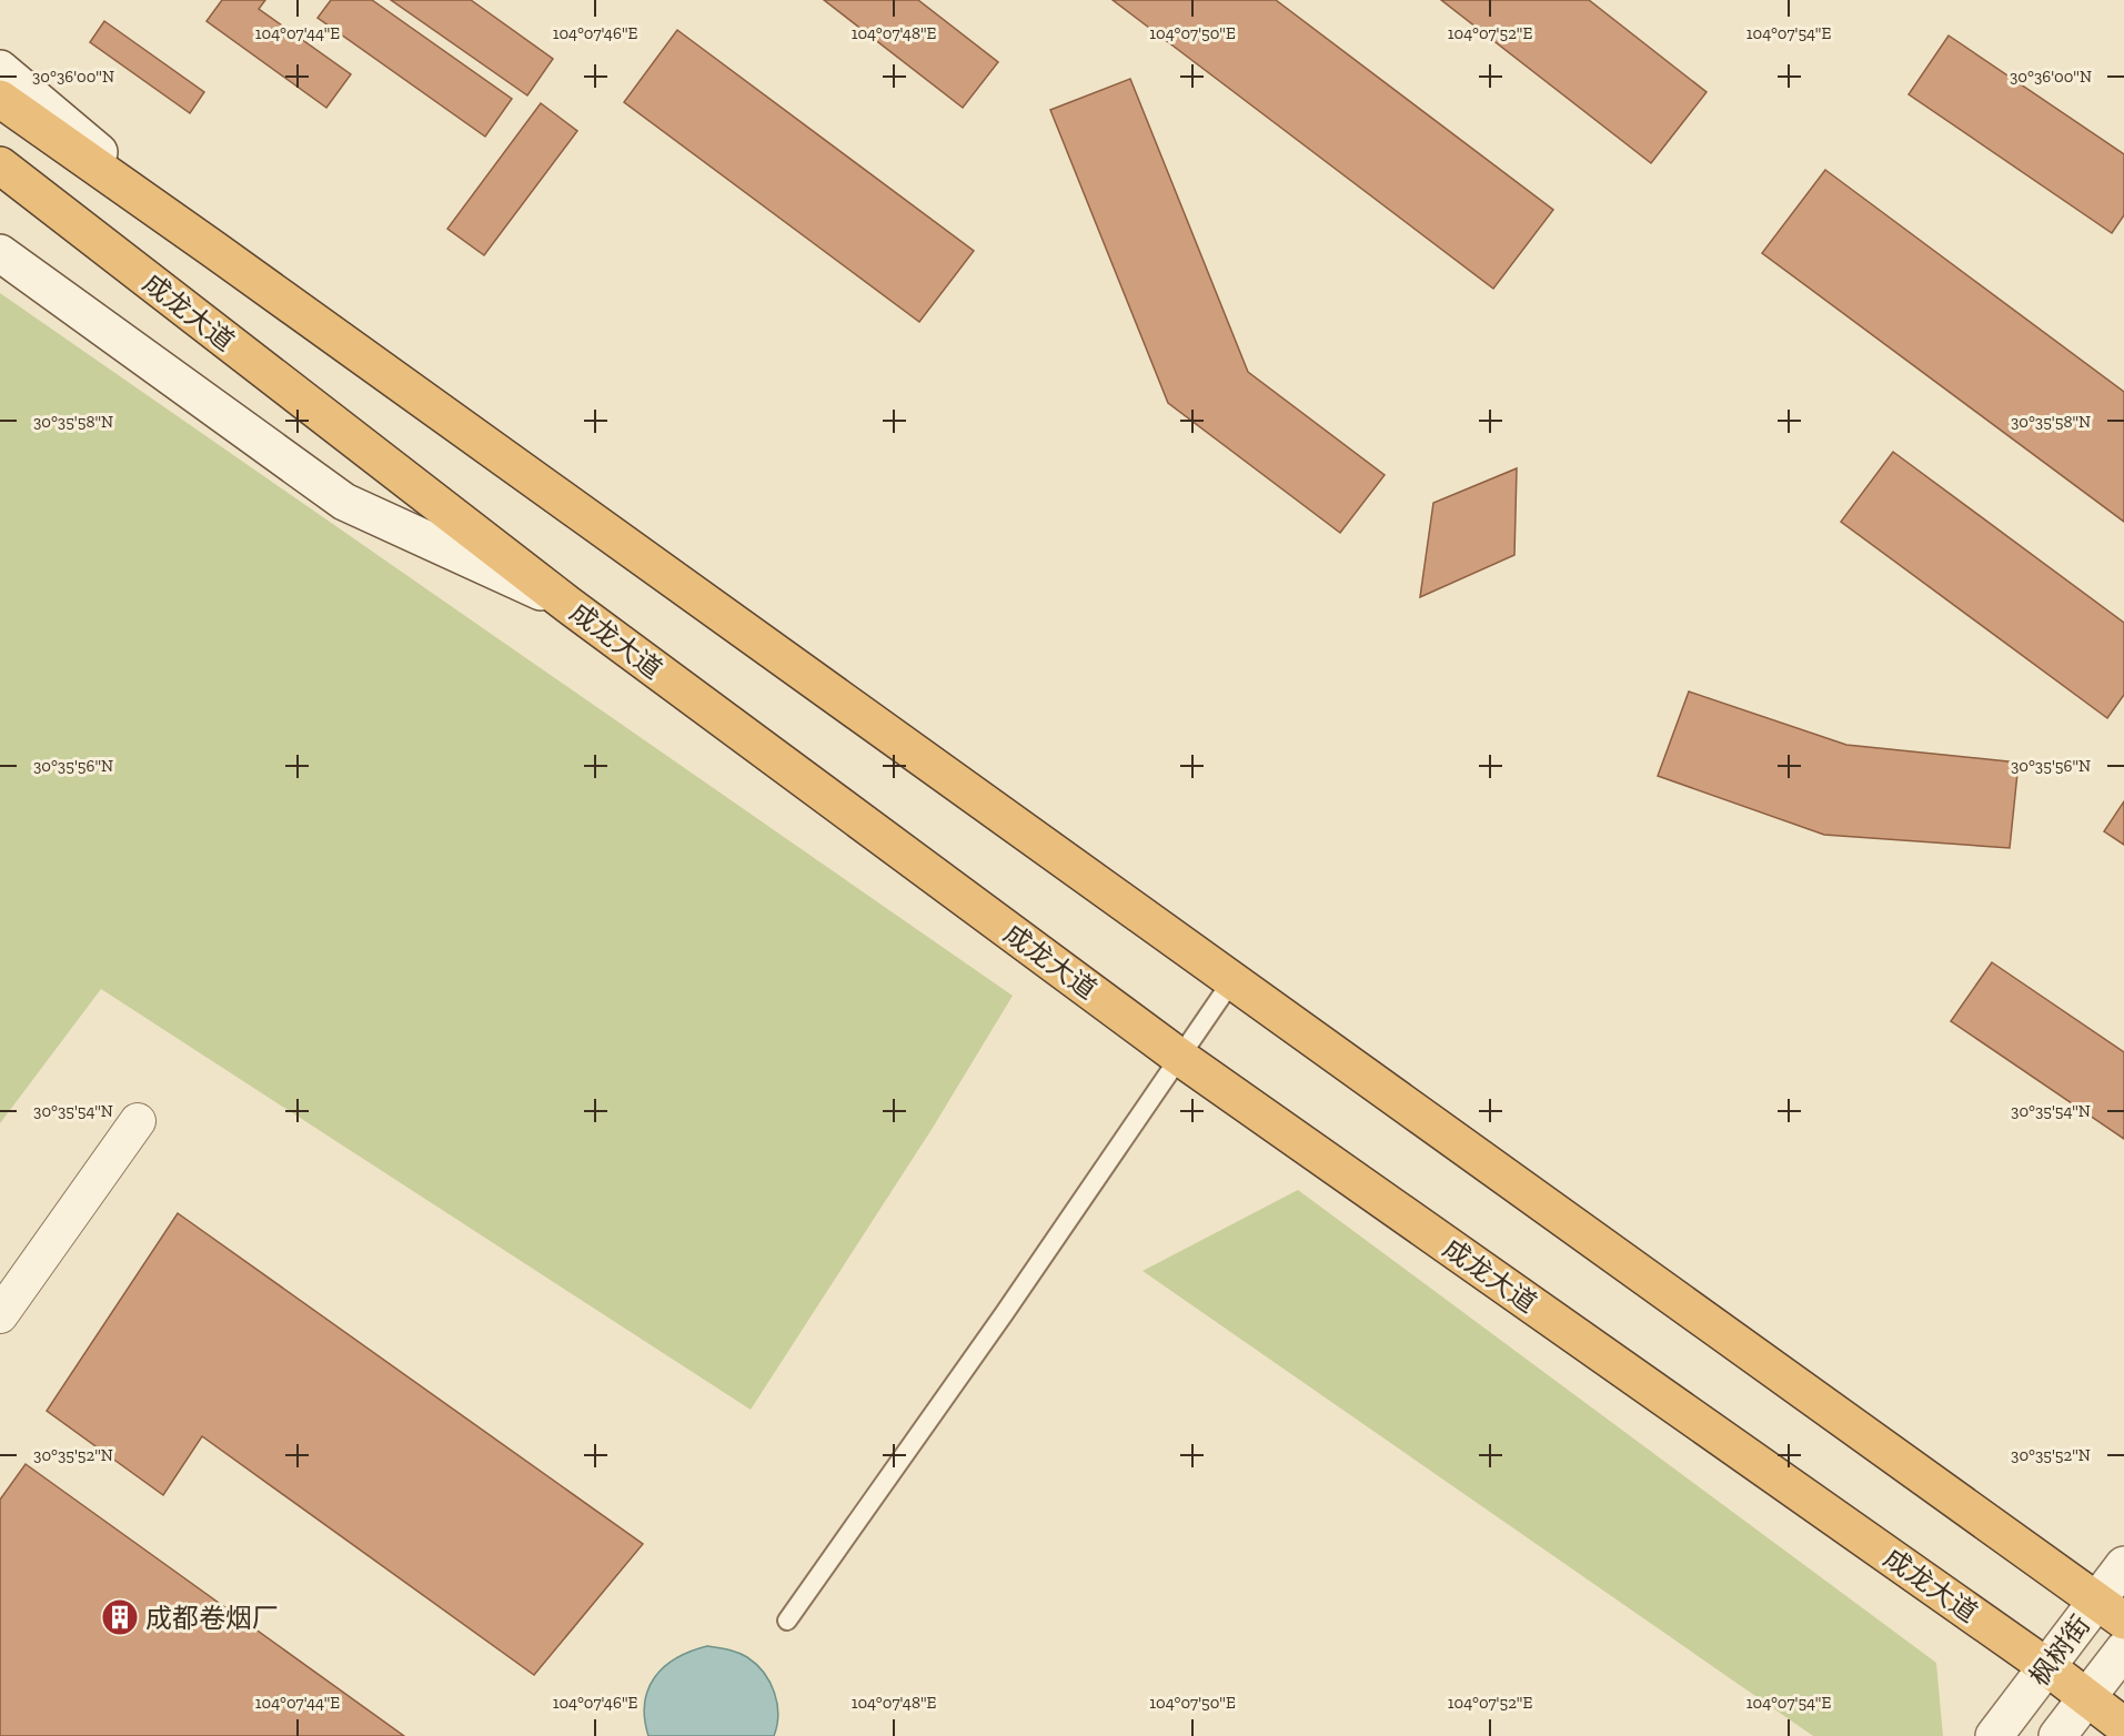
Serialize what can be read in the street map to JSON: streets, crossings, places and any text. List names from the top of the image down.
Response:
{
  "streets": {
    "highway": ["成龙大道"],
    "main road": ["枫树街"]
  },
  "crossings": [
    ["成龙大道", "枫树街"]
  ],
  "places": {
    "building": ["成都卷烟厂"]
  },
  "coordinates": [
    "104°07'44\"E",
    "104°07'46\"E",
    "104°07'48\"E",
    "104°07'50\"E",
    "104°07'52\"E",
    "104°07'54\"E",
    "30°36'00\"N",
    "30°35'58\"N",
    "30°35'56\"N",
    "30°35'54\"N",
    "30°35'52\"N"
  ]
}
